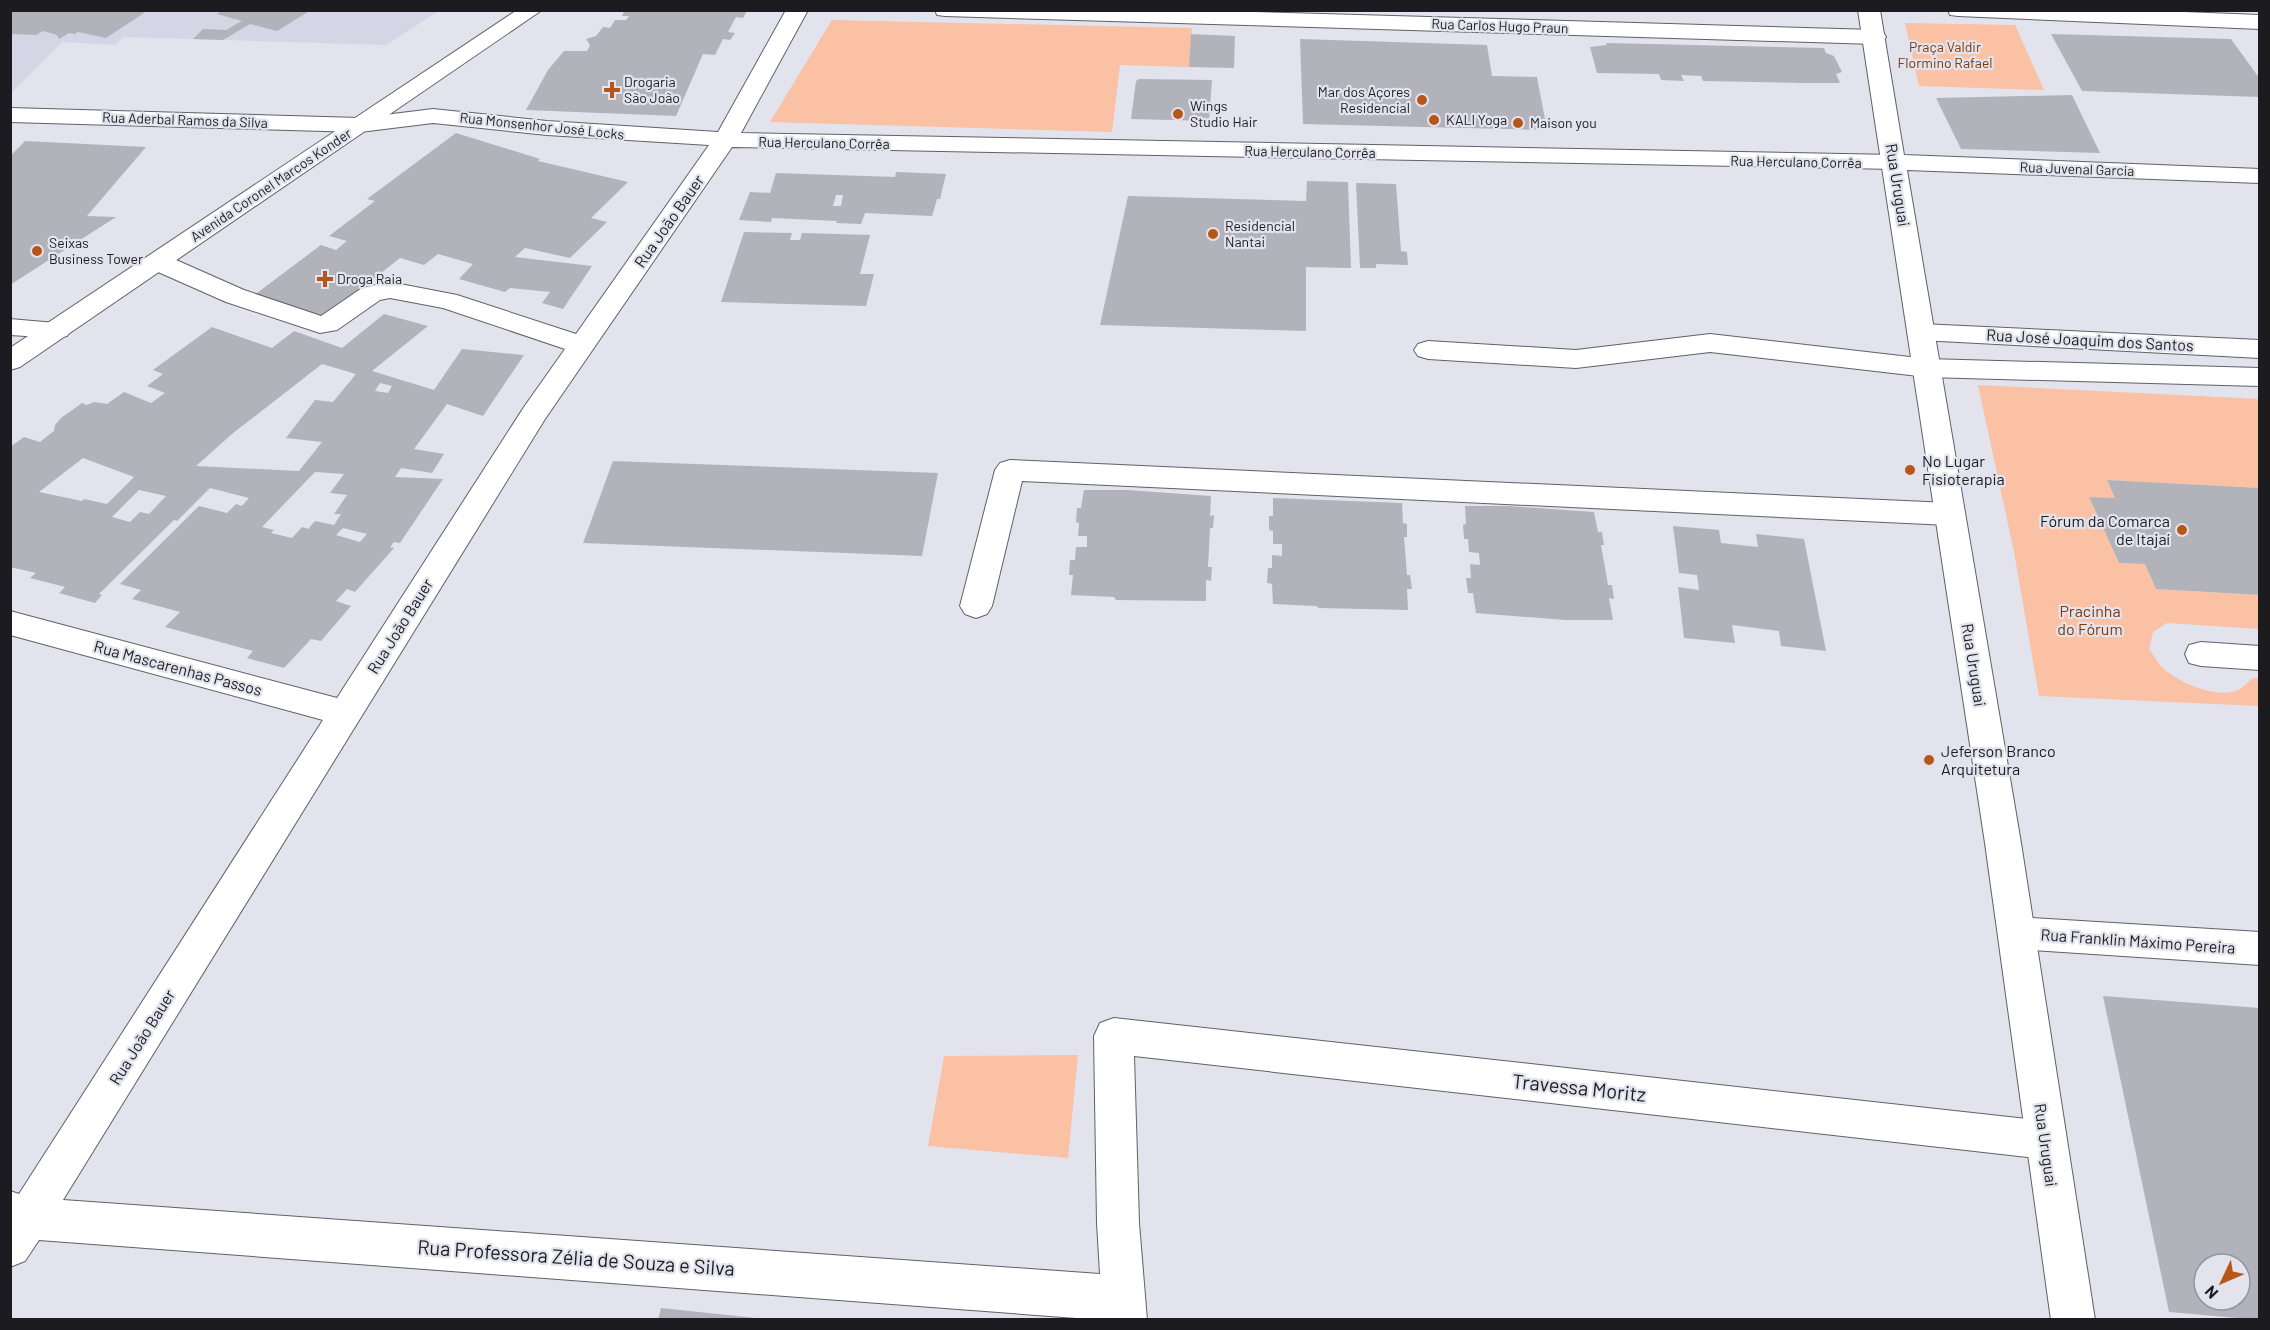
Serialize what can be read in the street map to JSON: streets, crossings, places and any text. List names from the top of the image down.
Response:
{
  "streets": {
    "street": [
      "Rua Carlos Hugo Praun",
      "Rua Aderbal Ramos da Silva",
      "Rua Monsenhor José Locks",
      "Rua Herculano Corrêa",
      "Rua Juvenal Garcia",
      "Avenida Coronel Marcos Konder",
      "Rua Uruguai",
      "Rua João Bauer",
      "Rua José Joaquim dos Santos",
      "Rua Mascarenhas Passos",
      "Rua Franklin Máximo Pereira",
      "Travessa Moritz",
      "Rua Professora Zélia de Souza e Silva"
    ]
  },
  "crossings": [
    ["Rua Carlos Hugo Praun", "Rua Uruguai"],
    ["Rua Aderbal Ramos da Silva", "Rua Monsenhor José Locks"],
    ["Rua Aderbal Ramos da Silva", "Avenida Coronel Marcos Konder"],
    ["Rua Monsenhor José Locks", "Rua Herculano Corrêa"],
    ["Rua Monsenhor José Locks", "Avenida Coronel Marcos Konder"],
    ["Rua Monsenhor José Locks", "Rua João Bauer"],
    ["Rua Herculano Corrêa", "Rua Juvenal Garcia"],
    ["Rua Herculano Corrêa", "Rua Uruguai"],
    ["Rua Herculano Corrêa", "Rua João Bauer"],
    ["Rua Juvenal Garcia", "Rua Uruguai"],
    ["Rua Uruguai", "Rua José Joaquim dos Santos"],
    ["Rua Uruguai", "Rua Franklin Máximo Pereira"],
    ["Rua Uruguai", "Travessa Moritz"],
    ["Rua João Bauer", "Rua Mascarenhas Passos"],
    ["Rua João Bauer", "Rua Professora Zélia de Souza e Silva"],
    ["Travessa Moritz", "Rua Professora Zélia de Souza e Silva"]
  ],
  "parks": ["Praça Valdir Flormino Rafael", "Pracinha do Fórum"],
  "places": {
    "health": ["Drogaria São João", "Droga Raia"],
    "other": [
      "Mar dos Açores Residencial",
      "Wings Studio Hair",
      "KALI Yoga",
      "Maison you",
      "Residencial Nantai",
      "Seixas Business Tower",
      "No Lugar Fisioterapia",
      "Fórum da Comarca de Itajaí",
      "Jeferson Branco Arquitetura"
    ]
  },
  "north": "bottom left"
}
